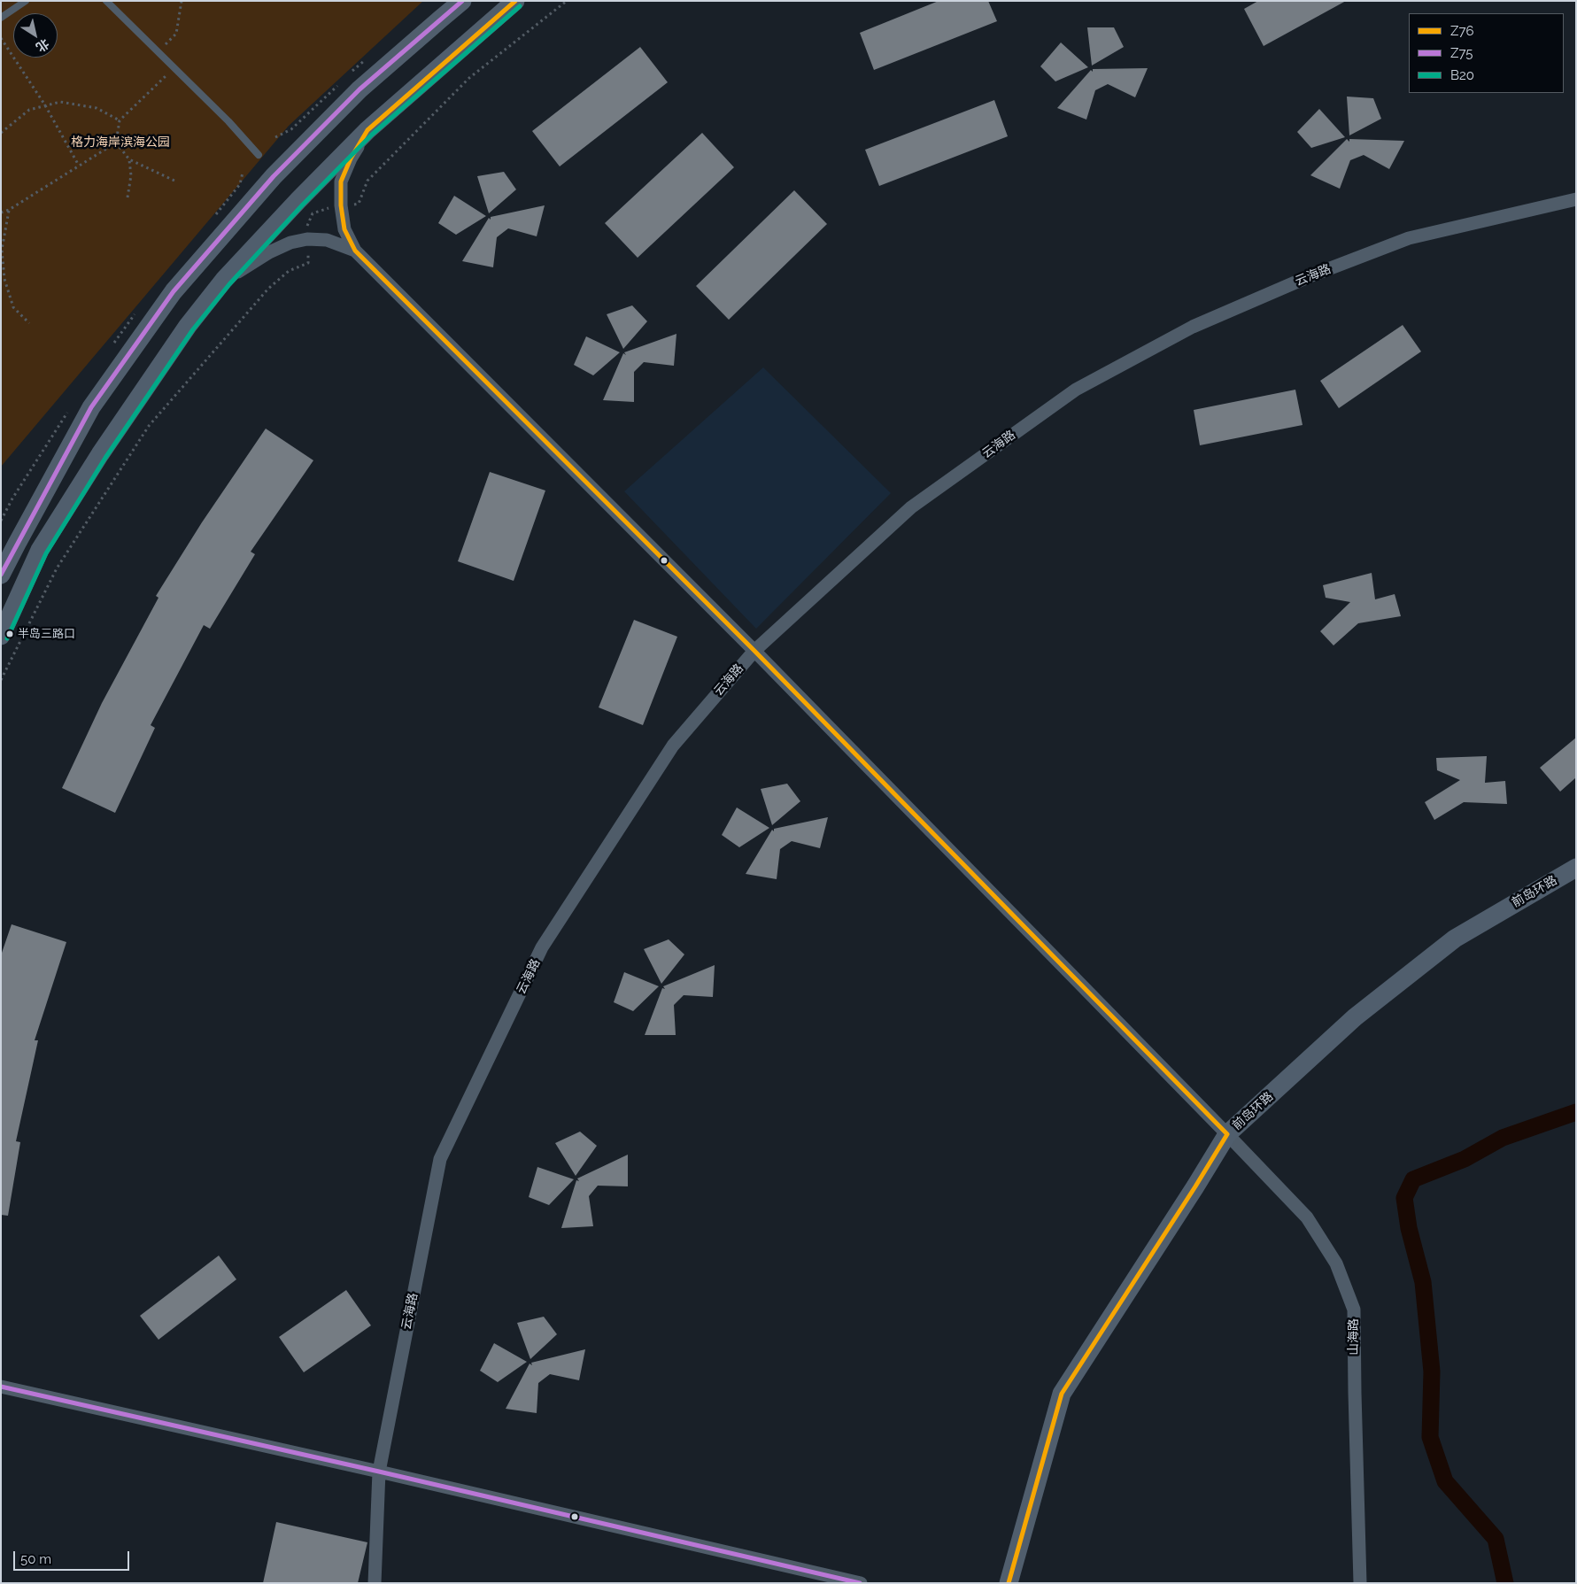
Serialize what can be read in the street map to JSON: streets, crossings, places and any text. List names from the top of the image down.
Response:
{
  "streets": {
    "main road": ["前岛环路"],
    "street": ["云海路", "山海路"]
  },
  "crossings": [
    ["云海路", "山海路"],
    ["前岛环路", "山海路"]
  ],
  "parks": ["格力海岸滨海公园"],
  "places": ["半岛三路口"],
  "lines": ["transit line Z76", "transit line Z75", "transit line B20"],
  "legend": ["Z76", "Z75", "B20"],
  "scale_bar": "50 m",
  "north": "bottom right"
}
